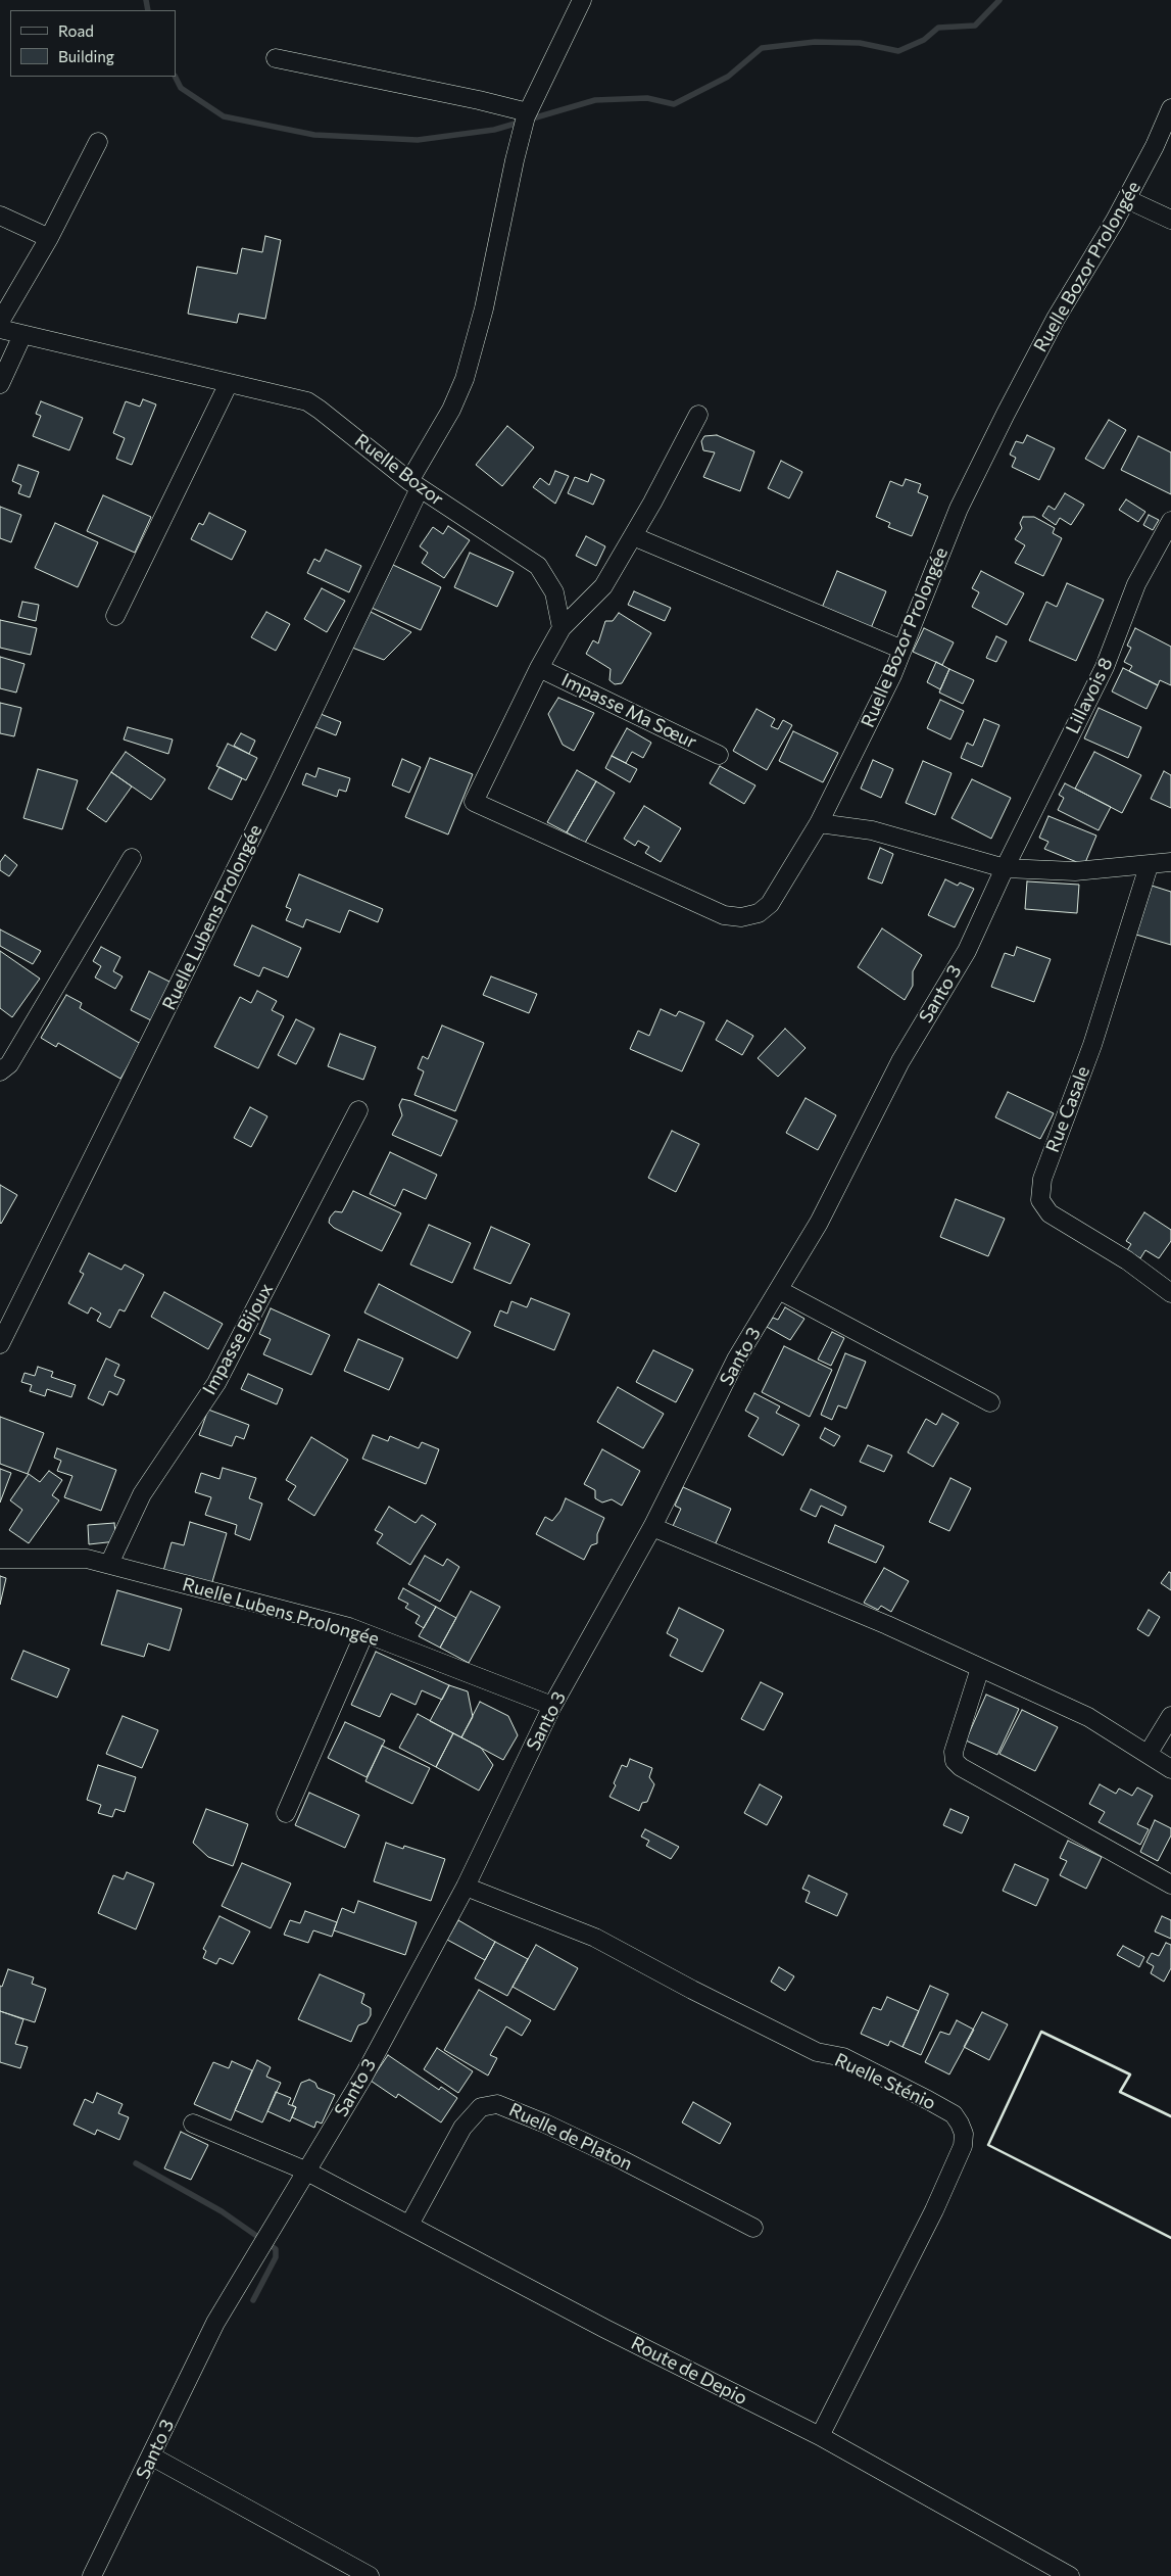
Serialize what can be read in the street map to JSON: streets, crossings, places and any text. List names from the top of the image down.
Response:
{
  "streets": {
    "street": [
      "Ruelle Bozor Prolongée",
      "Ruelle Bozor",
      "Lillavois 8",
      "Impasse Ma Sœur",
      "Ruelle Lubens Prolongée",
      "Santo 3",
      "Rue Casale",
      "Impasse Bijoux",
      "Ruelle Sténio",
      "Ruelle de Platon",
      "Route de Depio"
    ]
  },
  "crossings": [
    ["Ruelle Bozor Prolongée", "Impasse Ma Sœur"],
    ["Ruelle Bozor", "Ruelle Lubens Prolongée"],
    ["Lillavois 8", "Santo 3"],
    ["Ruelle Lubens Prolongée", "Santo 3"],
    ["Ruelle Lubens Prolongée", "Impasse Bijoux"],
    ["Santo 3", "Ruelle Sténio"],
    ["Santo 3", "Route de Depio"],
    ["Ruelle Sténio", "Route de Depio"],
    ["Ruelle de Platon", "Route de Depio"]
  ],
  "legend": ["Road", "Building"]
}
